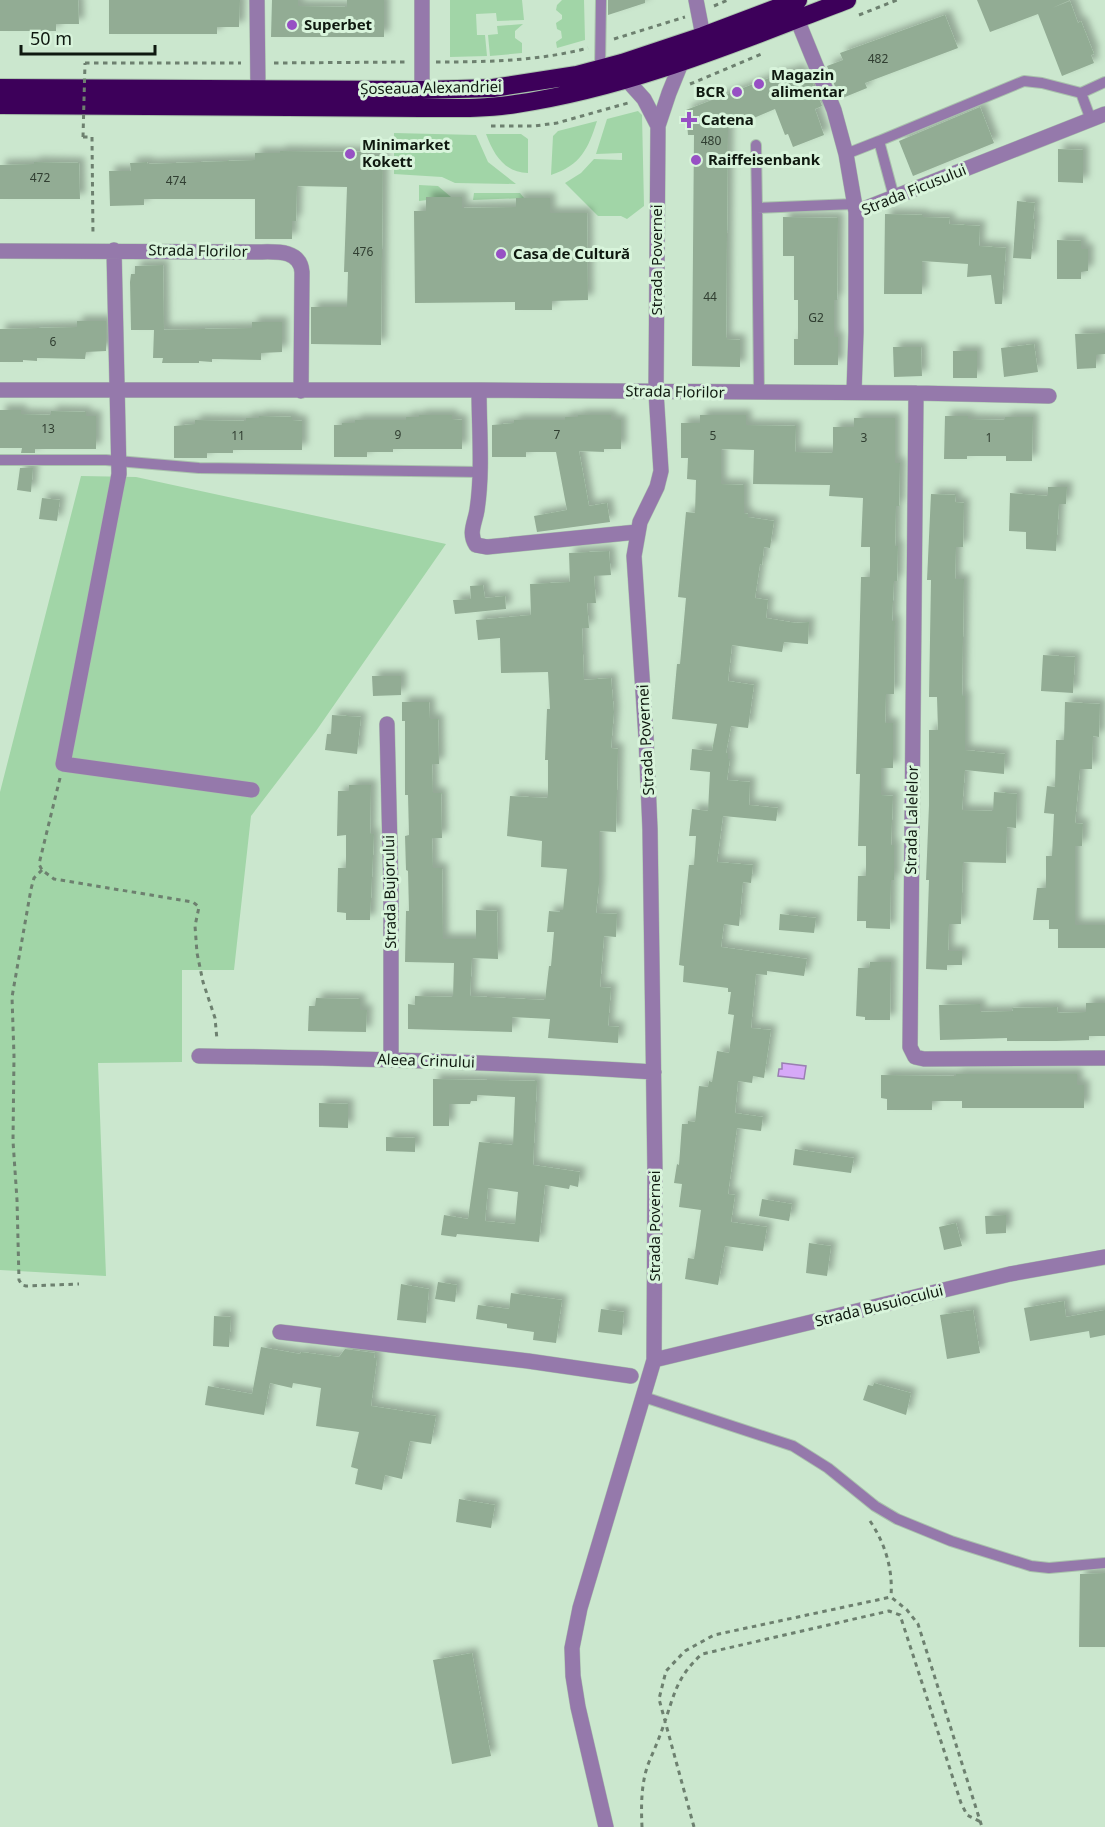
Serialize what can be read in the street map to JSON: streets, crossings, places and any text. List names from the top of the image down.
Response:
{
  "streets": {
    "highway": ["Șoseaua Alexandriei"],
    "street": [
      "Strada Ficusului",
      "Strada Florilor",
      "Strada Povernei",
      "Strada Lalelelor",
      "Strada Bujorului",
      "Aleea Crinului",
      "Strada Busuiocului"
    ]
  },
  "crossings": [
    ["Strada Ficusului", "Strada Florilor"],
    ["Strada Florilor", "Strada Povernei"],
    ["Strada Florilor", "Strada Lalelelor"],
    ["Strada Povernei", "Aleea Crinului"],
    ["Strada Povernei", "Strada Busuiocului"],
    ["Strada Bujorului", "Aleea Crinului"]
  ],
  "places": {
    "other": [
      "Superbet",
      "Magazin alimentar",
      "BCR",
      "Minimarket Kokett",
      "Raiffeisenbank",
      "Casa de Cultură"
    ],
    "health": ["Catena"]
  },
  "house_numbers": [
    "482",
    "480",
    "472",
    "474",
    "476",
    "44",
    "G2",
    "6",
    "13",
    "9",
    "7",
    "11",
    "5",
    "3",
    "1"
  ],
  "scale_bar": "50 m"
}
